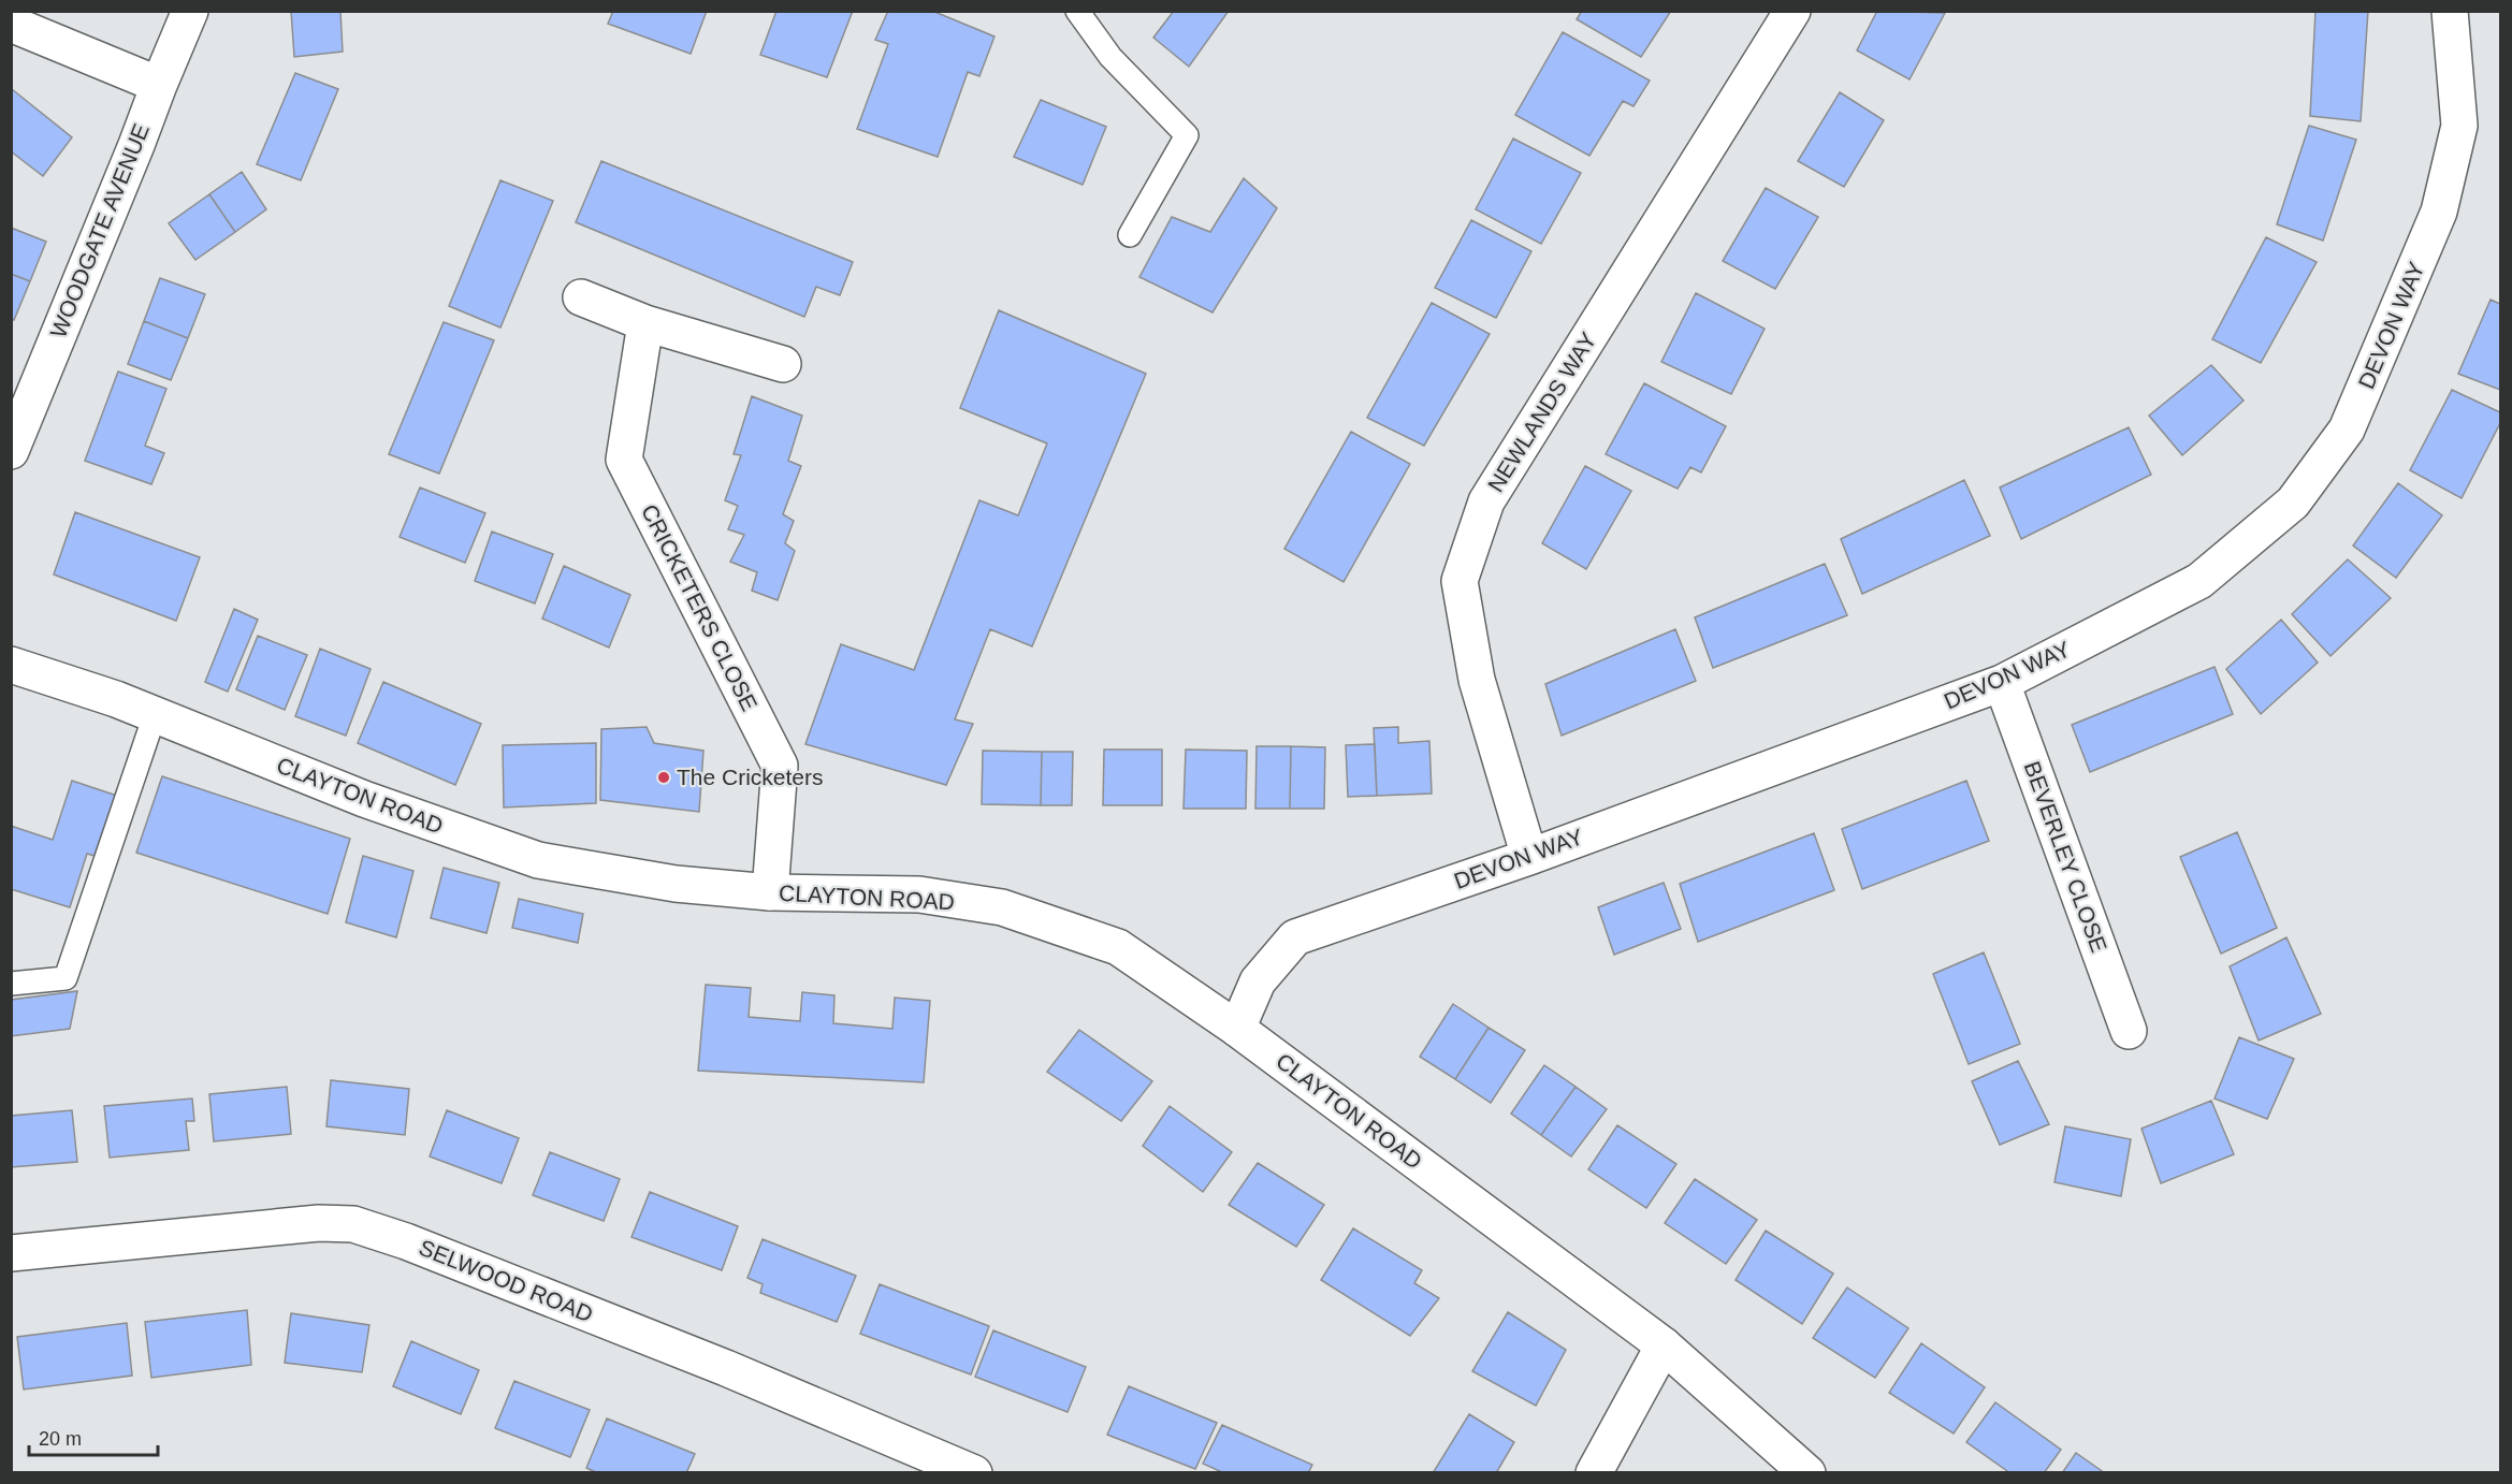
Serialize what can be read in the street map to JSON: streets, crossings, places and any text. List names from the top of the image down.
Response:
{
  "streets": {
    "street": [
      "WOODGATE AVENUE",
      "DEVON WAY",
      "NEWLANDS WAY",
      "CRICKETERS CLOSE",
      "CLAYTON ROAD",
      "BEVERLEY CLOSE",
      "SELWOOD ROAD"
    ]
  },
  "crossings": [
    ["DEVON WAY", "NEWLANDS WAY"],
    ["DEVON WAY", "CLAYTON ROAD"],
    ["DEVON WAY", "BEVERLEY CLOSE"],
    ["CRICKETERS CLOSE", "CLAYTON ROAD"]
  ],
  "places": ["The Cricketers"],
  "scale_bar": "20 m"
}
